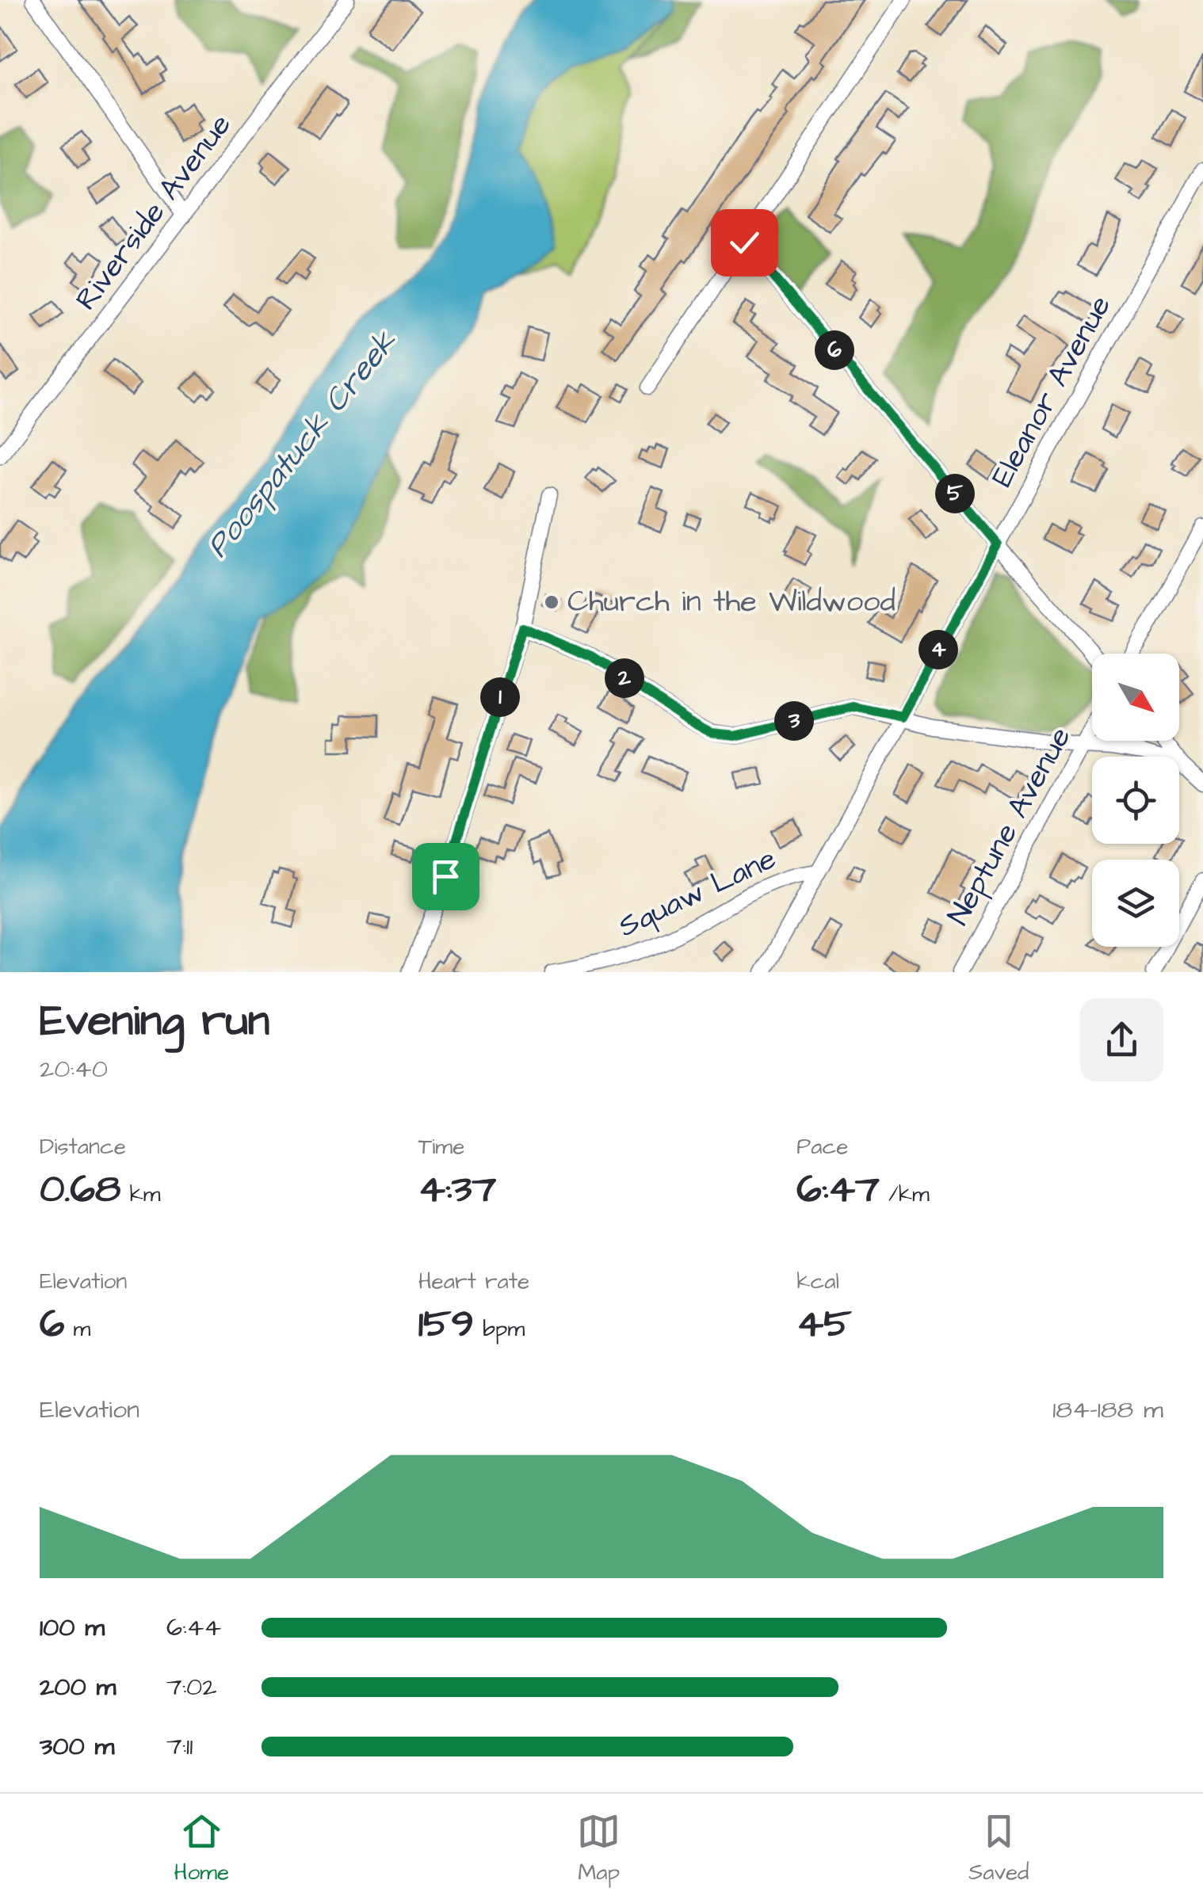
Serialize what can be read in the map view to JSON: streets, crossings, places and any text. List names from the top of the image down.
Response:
{
  "streets": {
    "street": [
      "Riverside Avenue",
      "Eleanor Avenue",
      "Neptune Avenue",
      "Squaw Lane"
    ]
  },
  "crossings": [
    ["Eleanor Avenue", "Squaw Lane"]
  ],
  "water": ["Poospatuck Creek"],
  "places": ["Church in the Wildwood"],
  "north": "bottom right",
  "page": {
    "pins": [
      "6",
      "5",
      "4",
      "2",
      "1",
      "3"
    ],
    "heading": ["Evening run", "20:40"],
    "stats": [
      ["Distance", "0.68 km"],
      ["Time", "4:37"],
      ["Pace", "6:47 /km"],
      ["Elevation", "6 m"],
      ["Heart rate", "159 bpm"],
      ["kcal", "45"]
    ],
    "chart": ["Elevation", "184–188 m"],
    "list": [
      {
        "name": "100 m",
        "note": "6:44"
      },
      {
        "name": "200 m",
        "note": "7:02"
      },
      {
        "name": "300 m",
        "note": "7:11"
      }
    ],
    "tabs": ["Home", "Map", "Saved"]
  }
}
